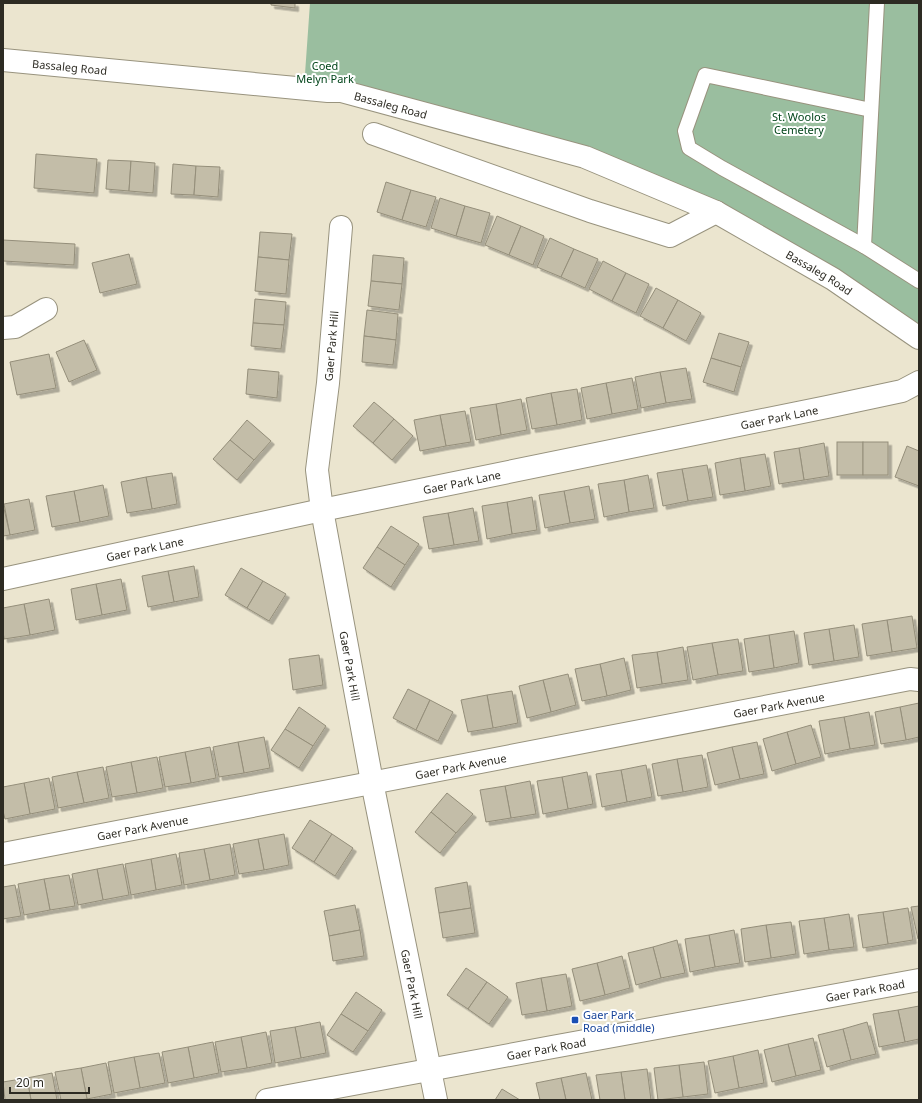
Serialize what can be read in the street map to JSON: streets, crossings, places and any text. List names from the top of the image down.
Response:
{
  "streets": {
    "street": [
      "Bassaleg Road",
      "Gaer Park Hill",
      "Gaer Park Lane",
      "Gaer Park Avenue",
      "Gaer Park Road"
    ]
  },
  "crossings": [
    ["Gaer Park Hill", "Gaer Park Lane"],
    ["Gaer Park Hill", "Gaer Park Avenue"],
    ["Gaer Park Hill", "Gaer Park Road"]
  ],
  "parks": ["Coed Melyn Park", "St. Woolos Cemetery"],
  "places": {
    "transit": ["Gaer Park Road (middle)"]
  },
  "scale_bar": "20 m"
}
